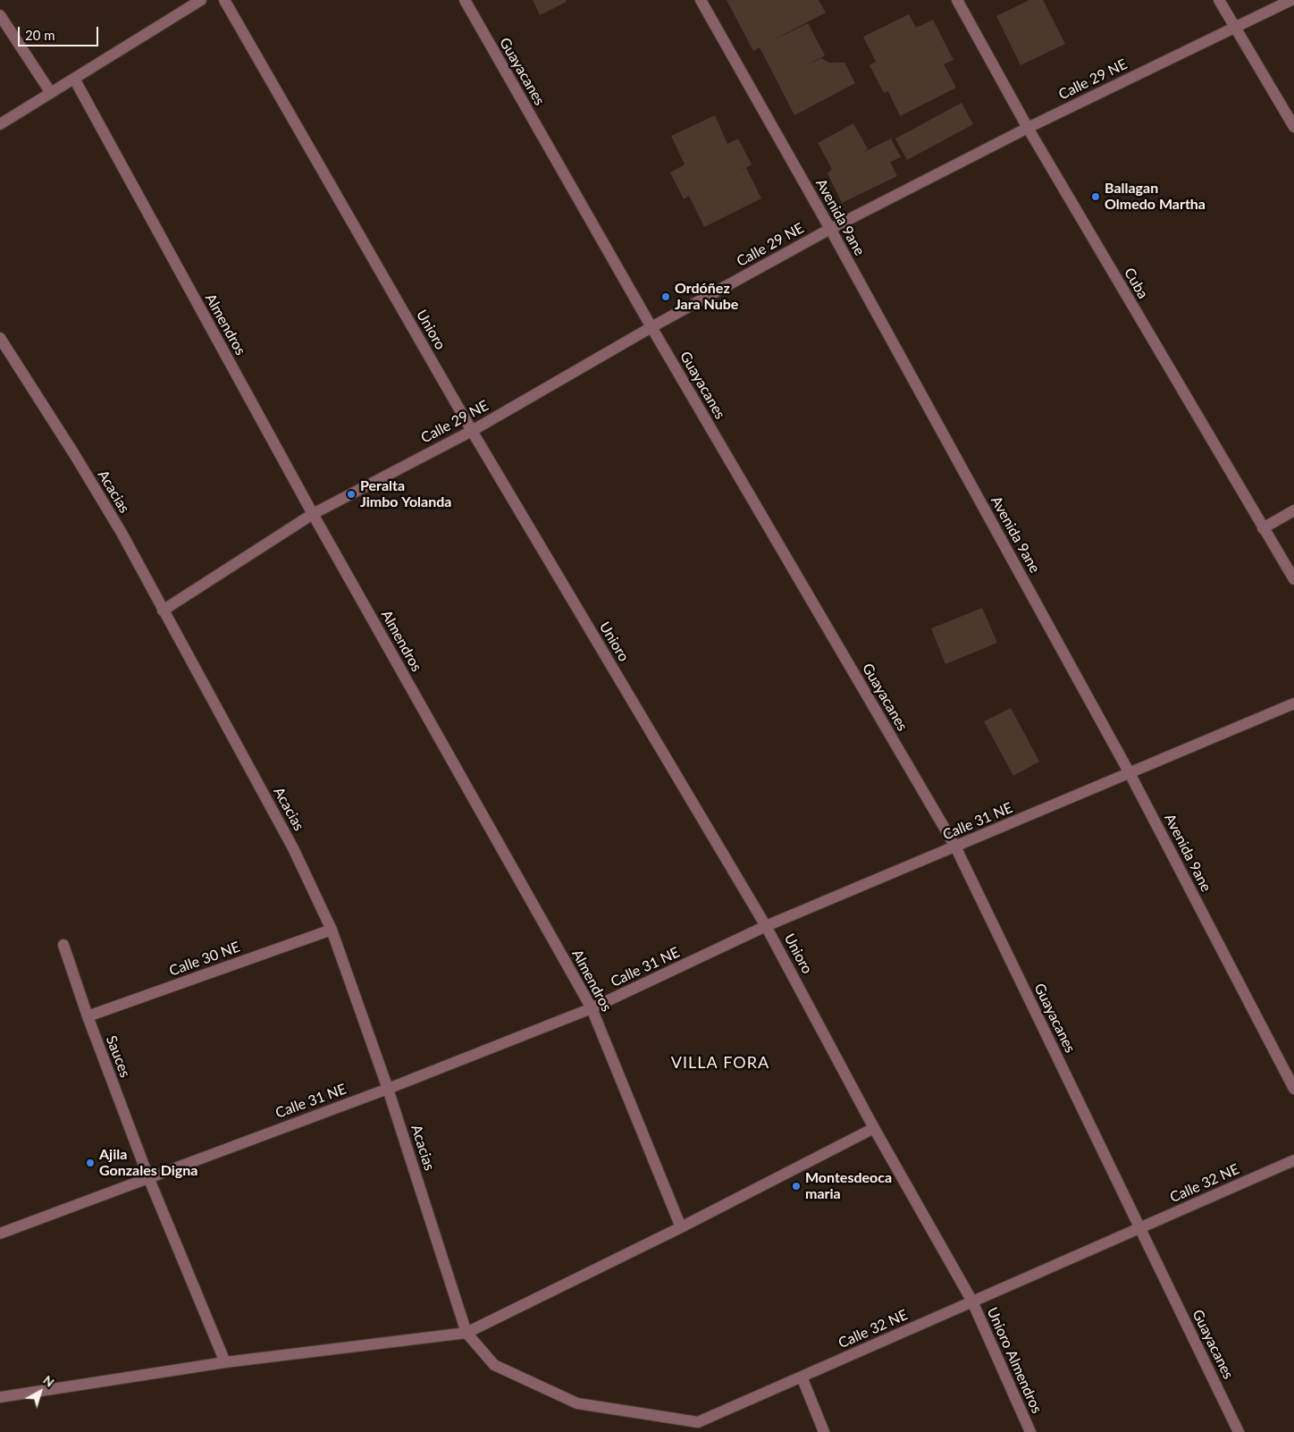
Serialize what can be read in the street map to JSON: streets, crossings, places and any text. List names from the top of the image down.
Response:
{
  "streets": {
    "street": [
      "Guayacanes",
      "Calle 29 NE",
      "Avenida 9ane",
      "Cuba",
      "Almendros",
      "Unioro",
      "Acacias",
      "Calle 31 NE",
      "Calle 30 NE",
      "Sauces",
      "Calle 32 NE",
      "Unioro Almendros"
    ]
  },
  "crossings": [
    ["Guayacanes", "Calle 29 NE"],
    ["Guayacanes", "Calle 31 NE"],
    ["Guayacanes", "Calle 32 NE"],
    ["Calle 29 NE", "Avenida 9ane"],
    ["Calle 29 NE", "Cuba"],
    ["Calle 29 NE", "Almendros"],
    ["Calle 29 NE", "Unioro"],
    ["Calle 29 NE", "Acacias"],
    ["Avenida 9ane", "Calle 31 NE"],
    ["Almendros", "Calle 31 NE"],
    ["Unioro", "Calle 31 NE"],
    ["Unioro", "Calle 32 NE"],
    ["Unioro", "Unioro Almendros"],
    ["Acacias", "Calle 31 NE"],
    ["Acacias", "Calle 30 NE"],
    ["Acacias", "Calle 32 NE"],
    ["Calle 31 NE", "Sauces"],
    ["Calle 30 NE", "Sauces"],
    ["Calle 32 NE", "Unioro Almendros"]
  ],
  "districts": ["VILLA FORA"],
  "places": [
    "Ballagan Olmedo Martha",
    "Ordóñez Jara Nube",
    "Peralta Jimbo Yolanda",
    "Ajila Gonzales Digna",
    "Montesdeoca maria"
  ],
  "scale_bar": "20 m",
  "north": "top right"
}
